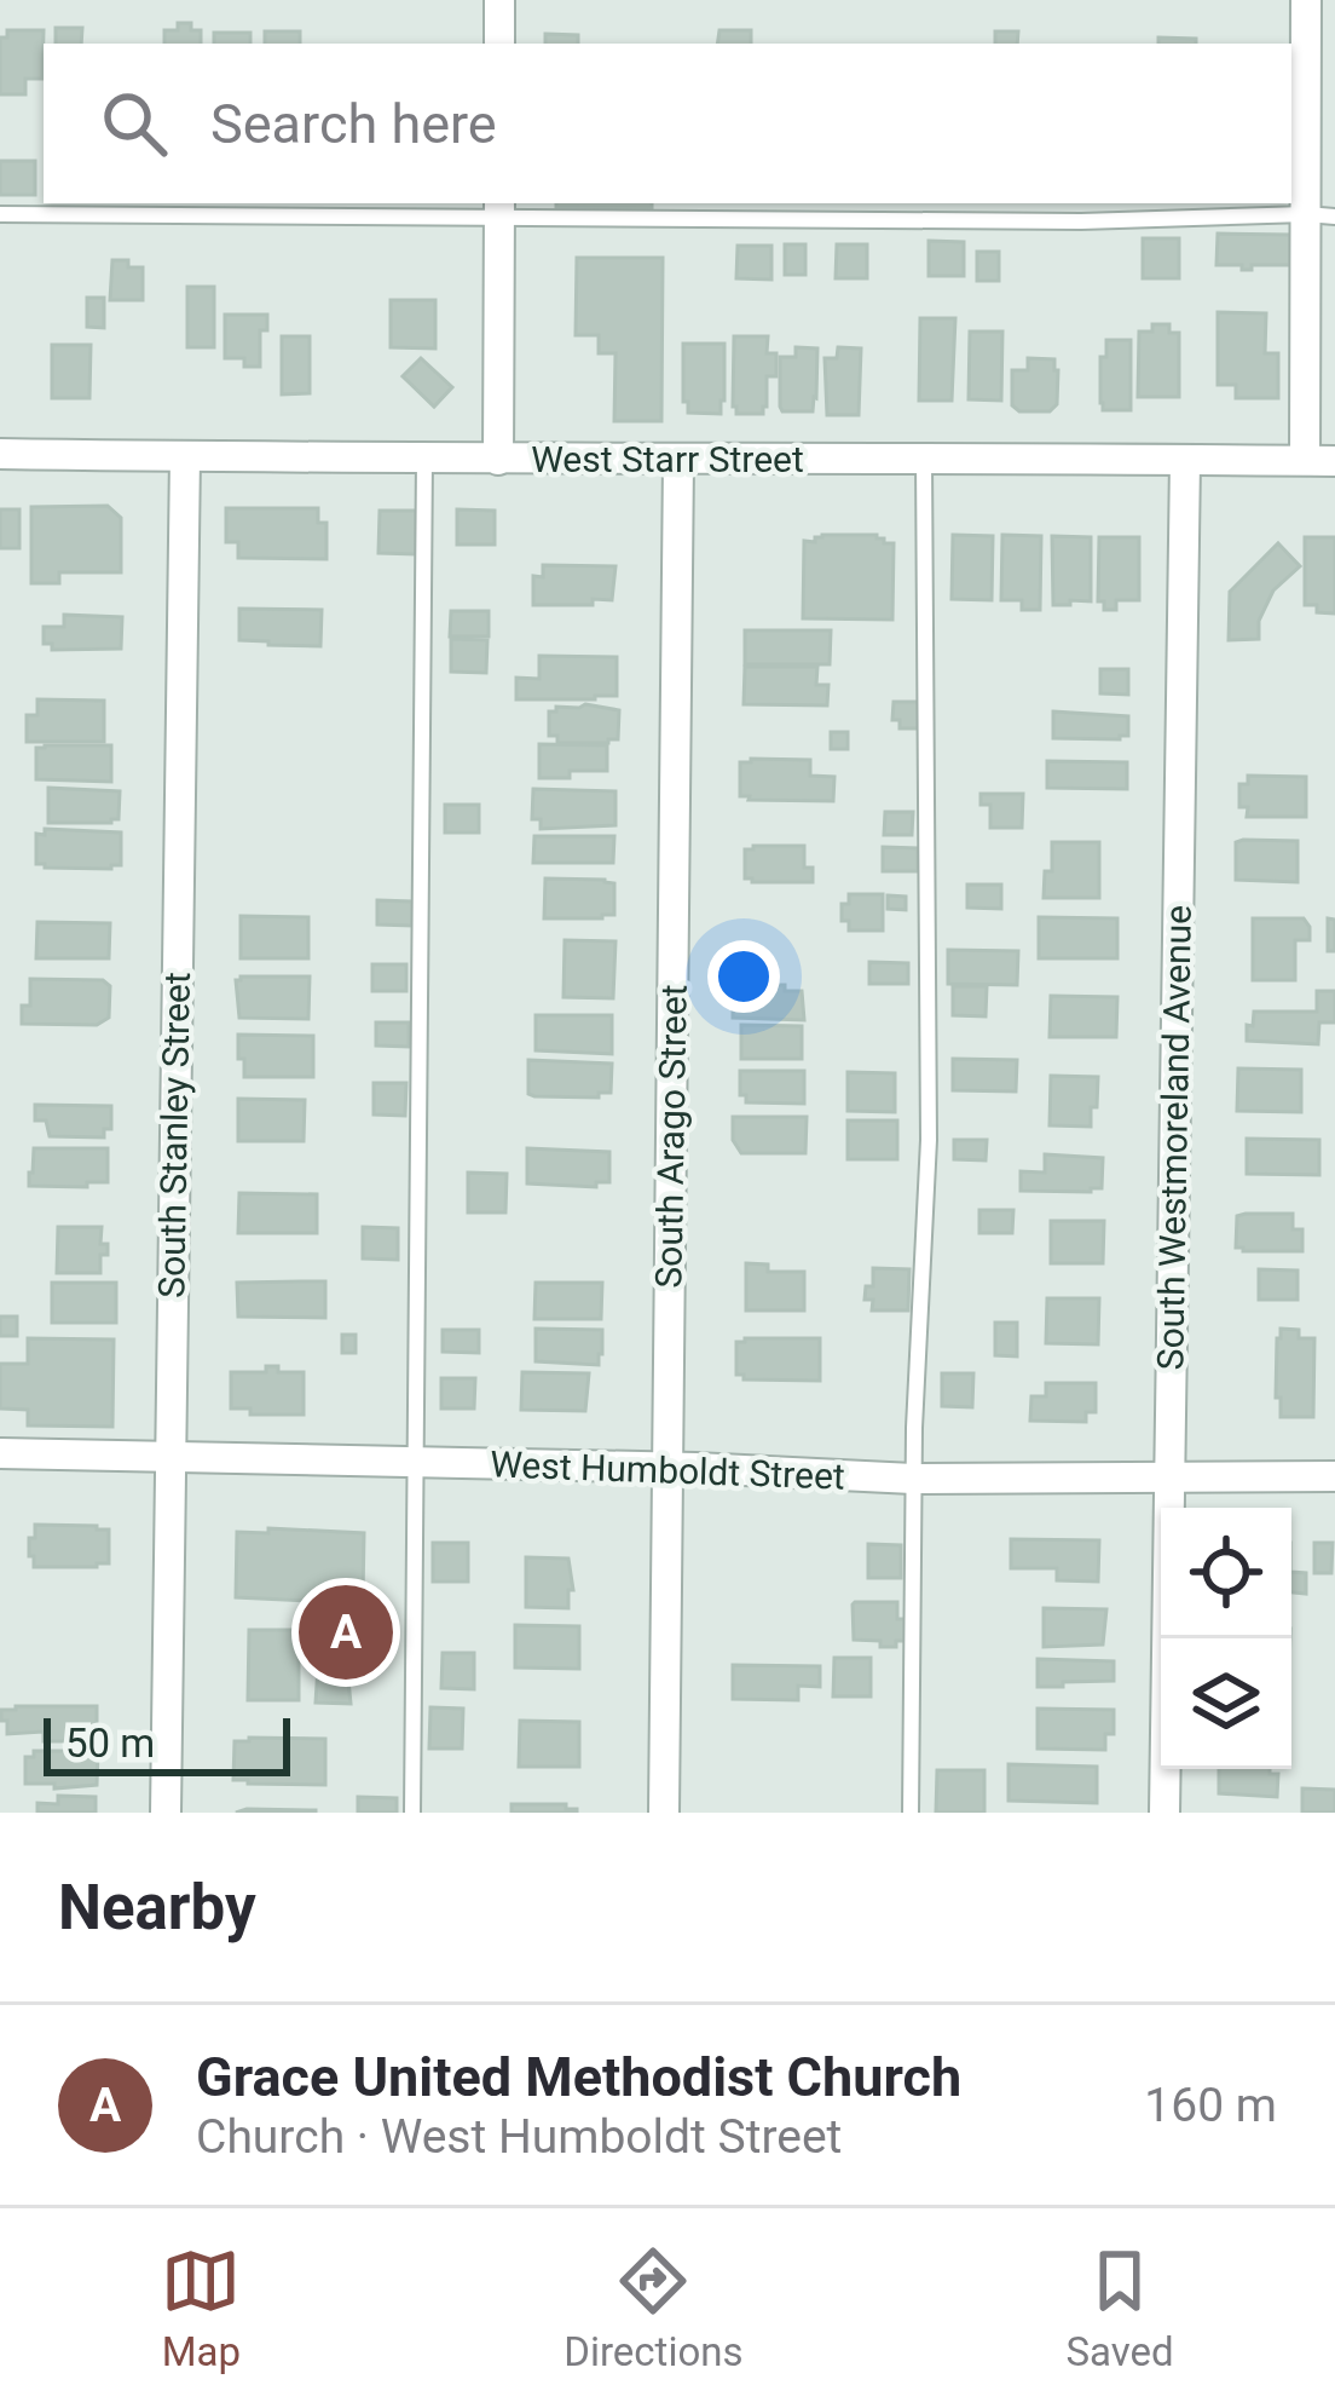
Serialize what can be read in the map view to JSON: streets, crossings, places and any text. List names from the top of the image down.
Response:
{
  "streets": {
    "street": [
      "West Starr Street",
      "South Stanley Street",
      "South Arago Street",
      "South Westmoreland Avenue",
      "West Humboldt Street"
    ]
  },
  "crossings": [
    ["West Starr Street", "South Stanley Street"],
    ["West Starr Street", "South Arago Street"],
    ["West Starr Street", "South Westmoreland Avenue"],
    ["South Stanley Street", "West Humboldt Street"],
    ["South Arago Street", "West Humboldt Street"],
    ["South Westmoreland Avenue", "West Humboldt Street"]
  ],
  "scale_bar": "50 m",
  "page": {
    "search": "Search here",
    "pins": "A",
    "scale": "50 m",
    "heading": "Nearby",
    "list": [
      {
        "mark": "A",
        "name": "Grace United Methodist Church",
        "note": "Church · West Humboldt Street",
        "value": "160 m"
      }
    ],
    "nav": ["Map", "Directions", "Saved"]
  }
}
